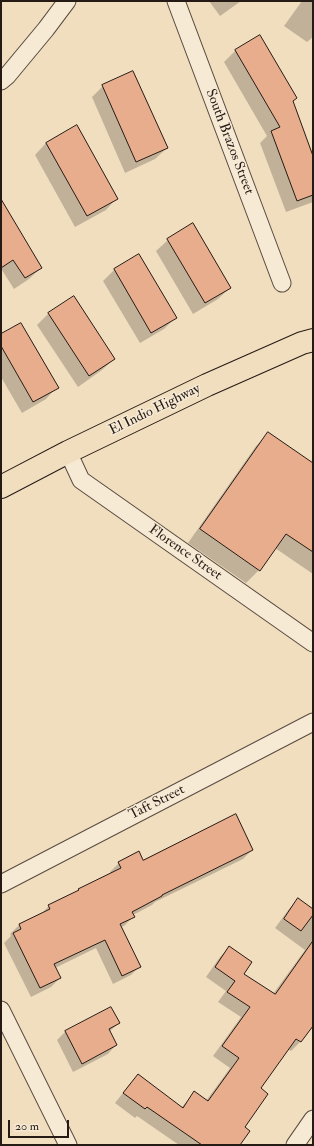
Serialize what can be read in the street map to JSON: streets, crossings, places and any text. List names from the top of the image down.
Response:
{
  "streets": {
    "main road": ["El Indio Highway"],
    "street": ["South Brazos Street", "Florence Street", "Taft Street"]
  },
  "crossings": [
    ["El Indio Highway", "Florence Street"]
  ],
  "scale_bar": "20 m"
}
